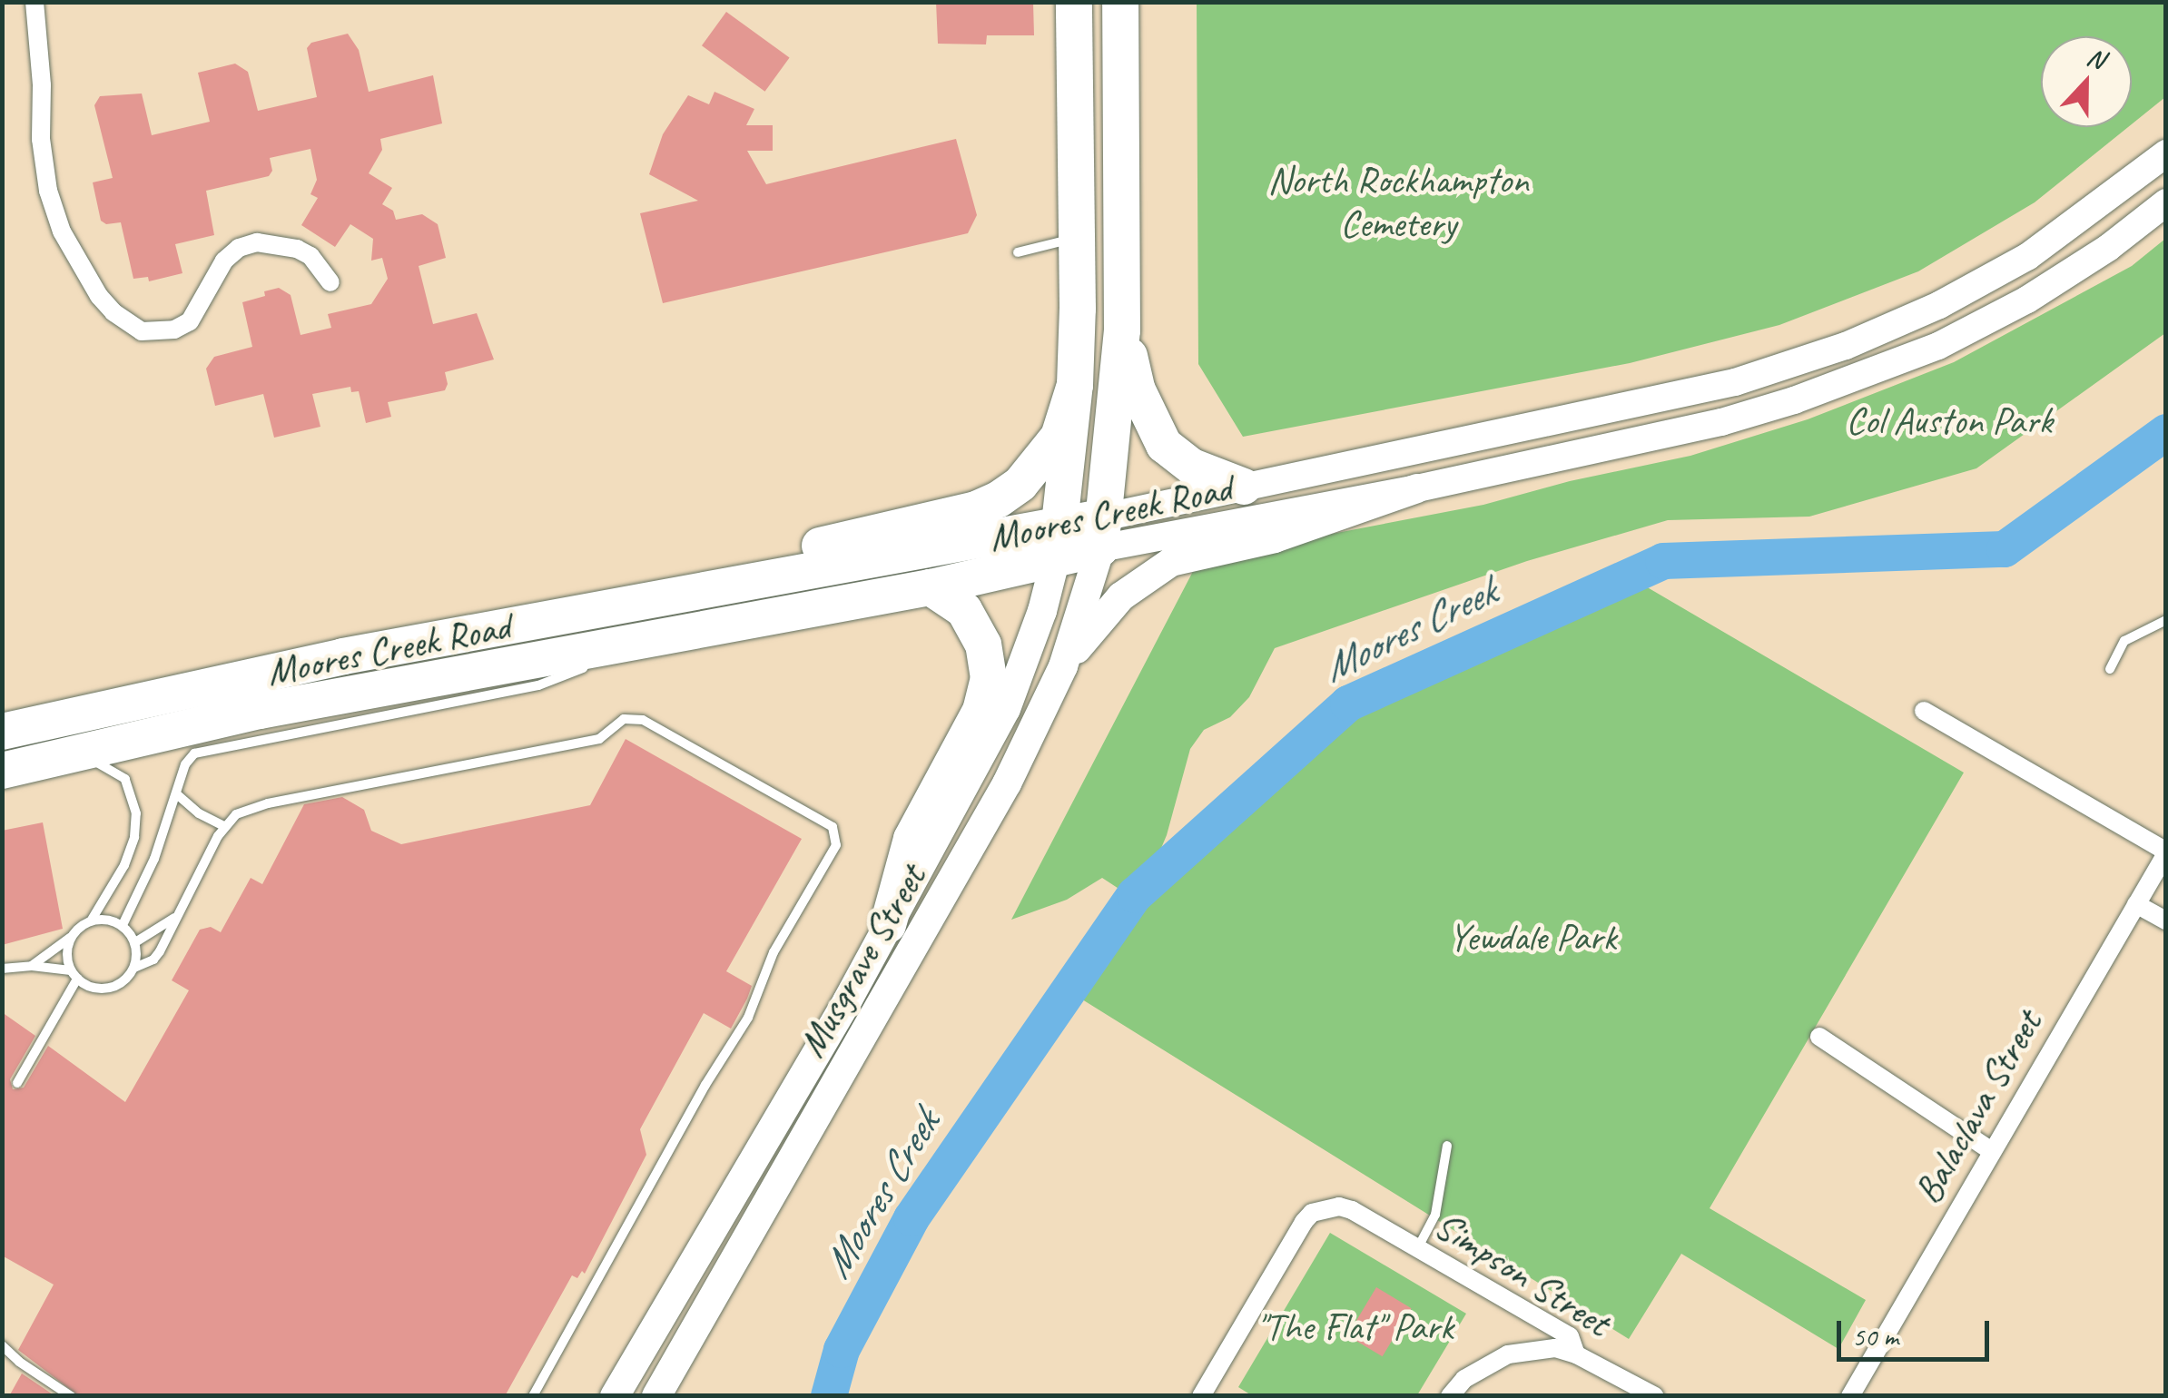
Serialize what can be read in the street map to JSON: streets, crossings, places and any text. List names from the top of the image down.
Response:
{
  "streets": {
    "highway": ["Moores Creek Road"],
    "main road": ["Musgrave Street"],
    "street": ["Balaclava Street", "Simpson Street"]
  },
  "crossings": [
    ["Moores Creek Road", "Musgrave Street"]
  ],
  "water": ["Moores Creek"],
  "parks": [
    "North Rockhampton Cemetery",
    "Col Auston Park",
    "Yewdale Park",
    "\"The Flat\" Park"
  ],
  "scale_bar": "50 m",
  "north": "top"
}
